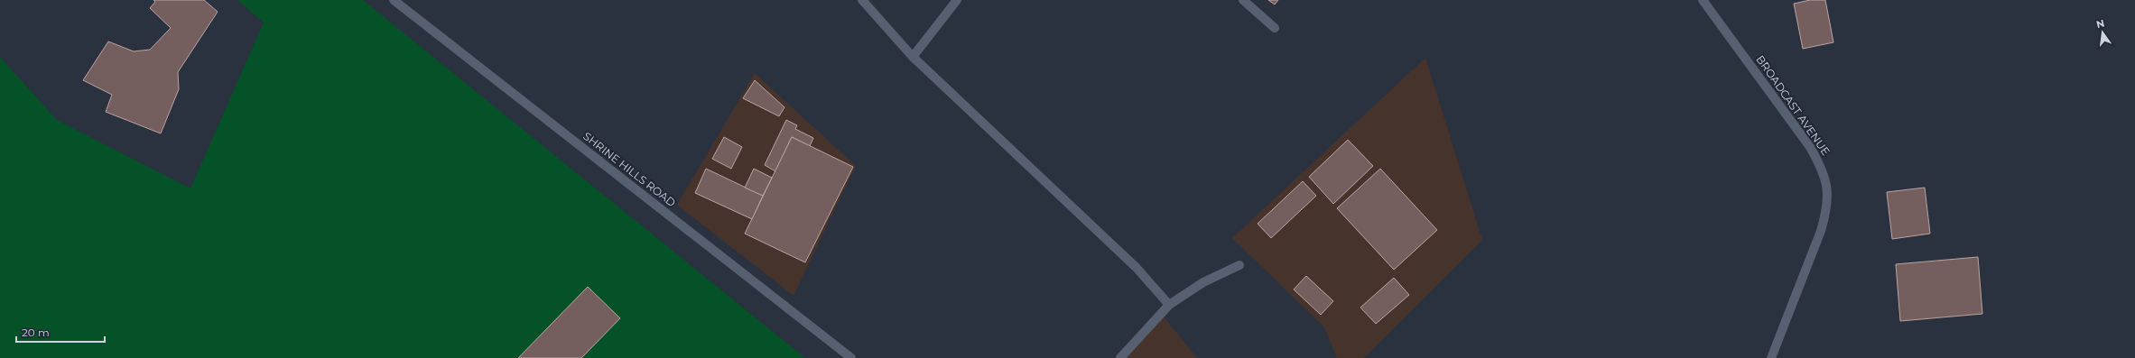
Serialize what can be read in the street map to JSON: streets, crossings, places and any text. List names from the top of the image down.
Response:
{
  "streets": {
    "street": ["BROADCAST AVENUE", "SHRINE HILLS ROAD"]
  },
  "scale_bar": "20 m",
  "north": "top"
}
